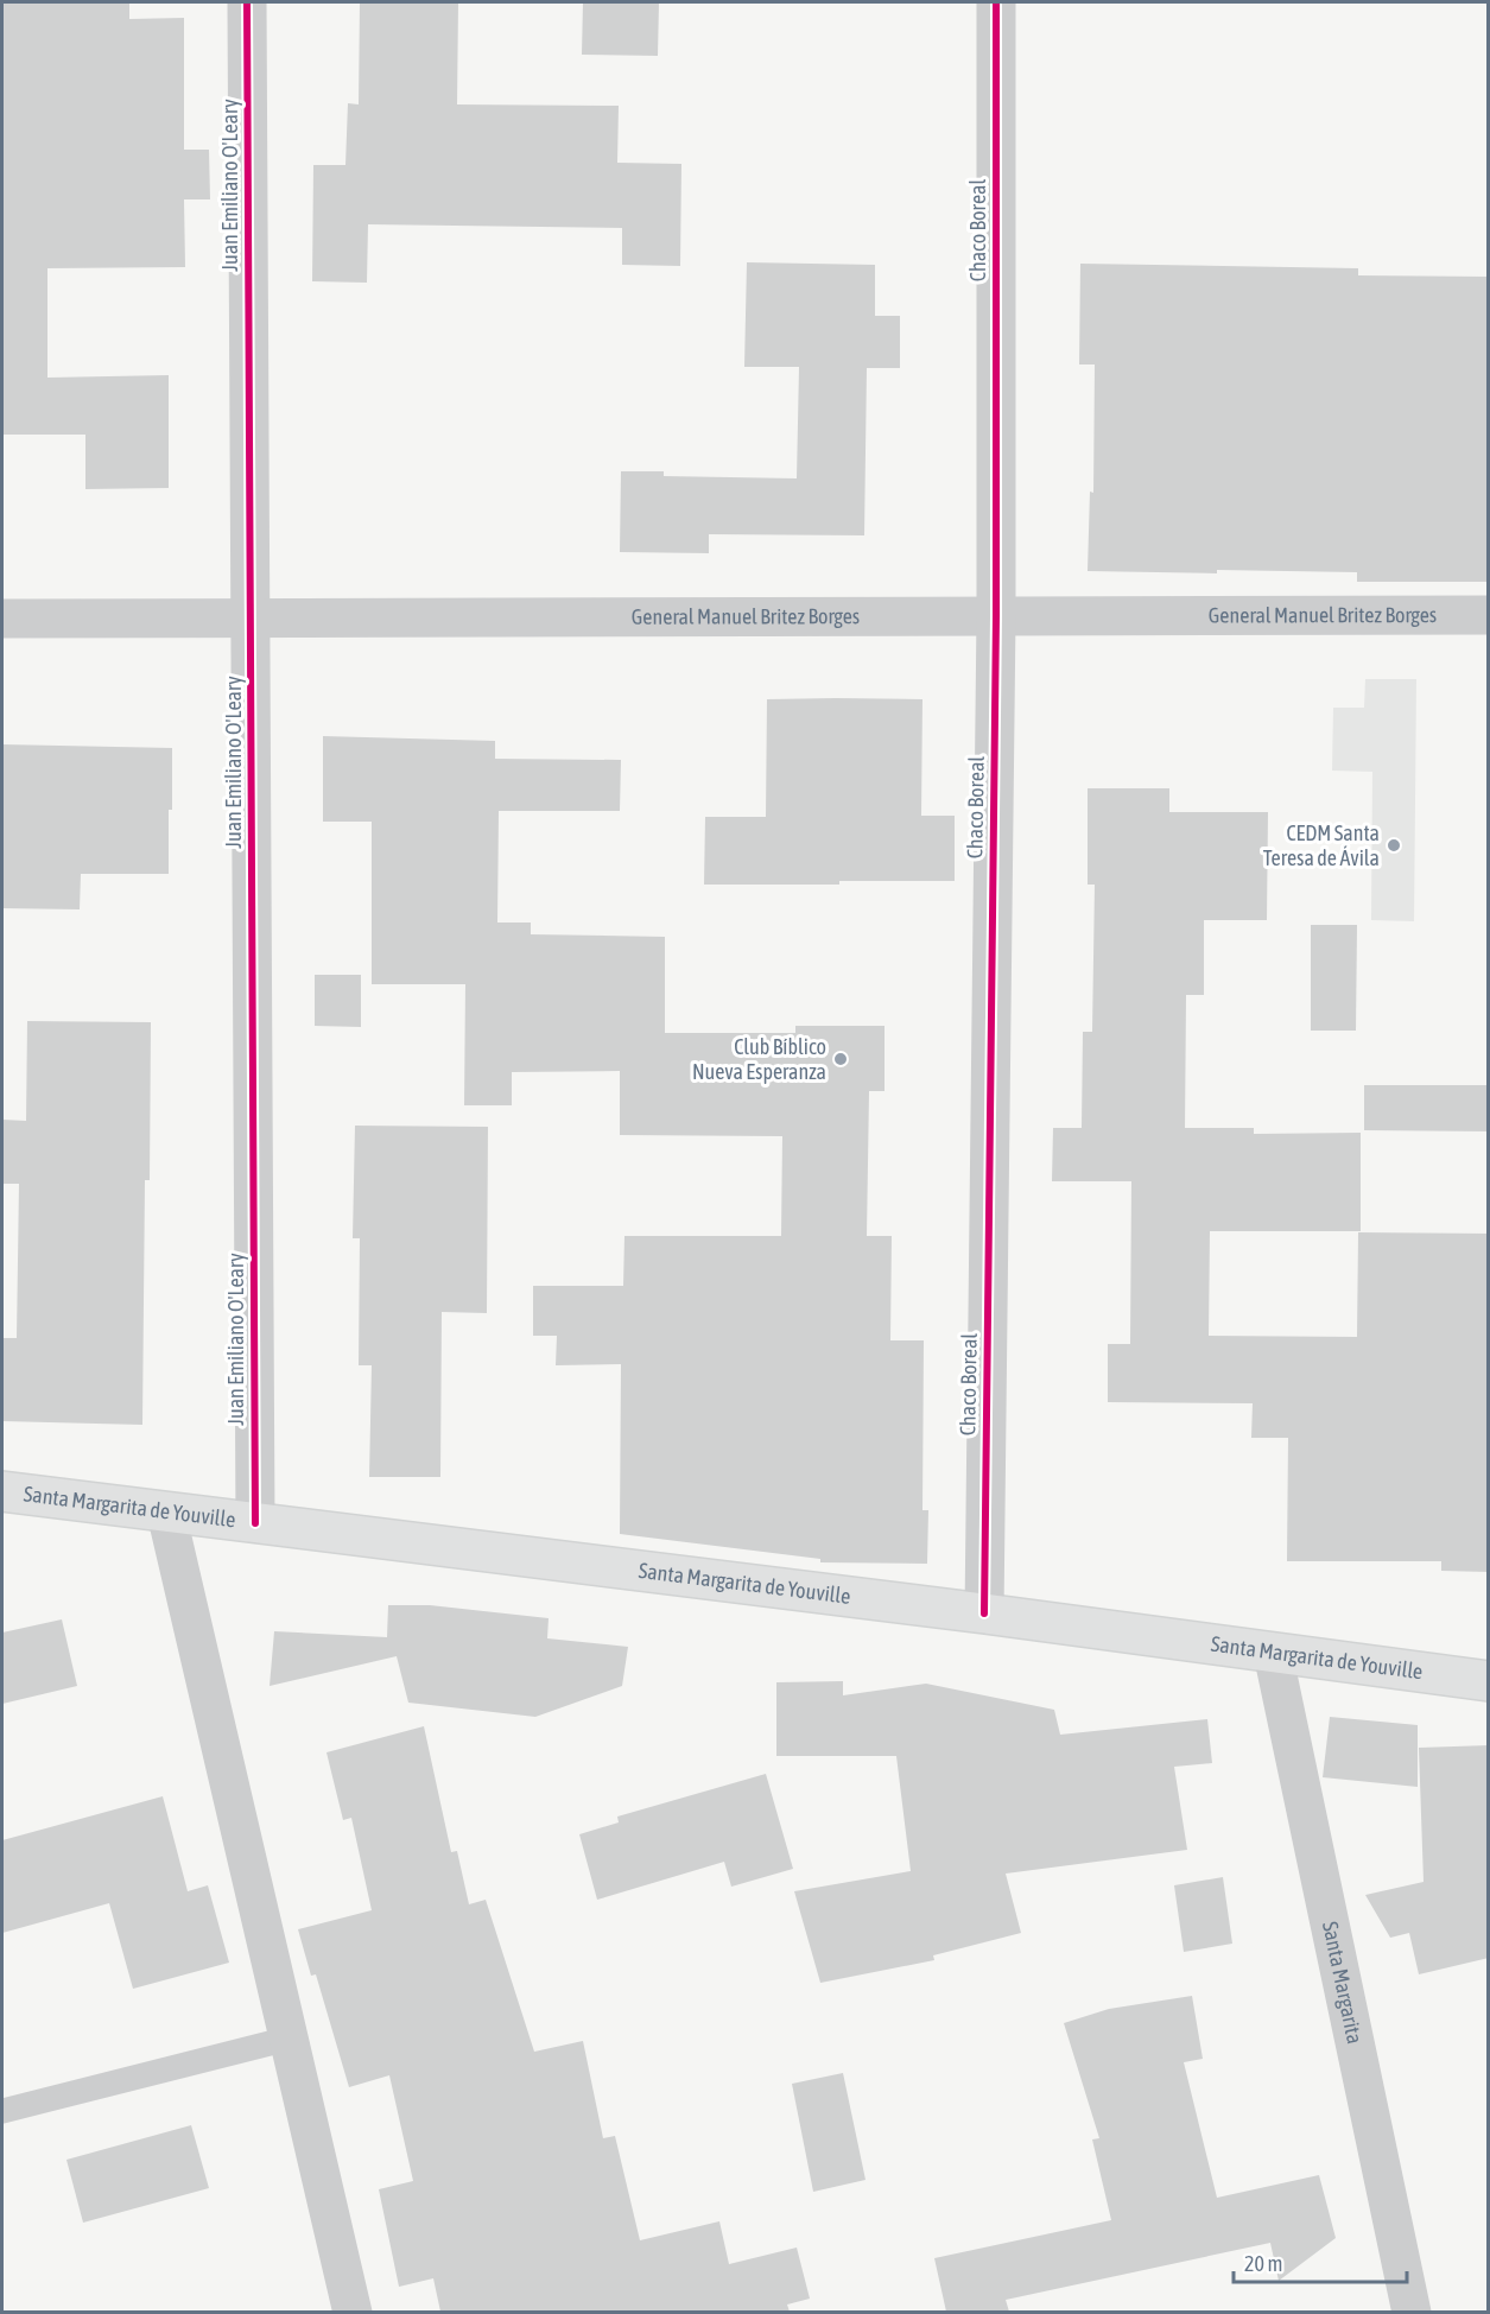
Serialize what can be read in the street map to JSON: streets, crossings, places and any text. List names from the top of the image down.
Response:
{
  "streets": {
    "main road": ["Santa Margarita de Youville"],
    "street": [
      "Juan Emiliano O'Leary",
      "Chaco Boreal",
      "General Manuel Britez Borges",
      "Santa Margarita"
    ]
  },
  "crossings": [
    ["Juan Emiliano O'Leary", "General Manuel Britez Borges"],
    ["Juan Emiliano O'Leary", "Santa Margarita de Youville"],
    ["Chaco Boreal", "General Manuel Britez Borges"],
    ["Chaco Boreal", "Santa Margarita de Youville"],
    ["Santa Margarita de Youville", "Santa Margarita"]
  ],
  "places": ["CEDM Santa Teresa de Ávila", "Club Bíblico Nueva Esperanza"],
  "scale_bar": "20 m"
}
